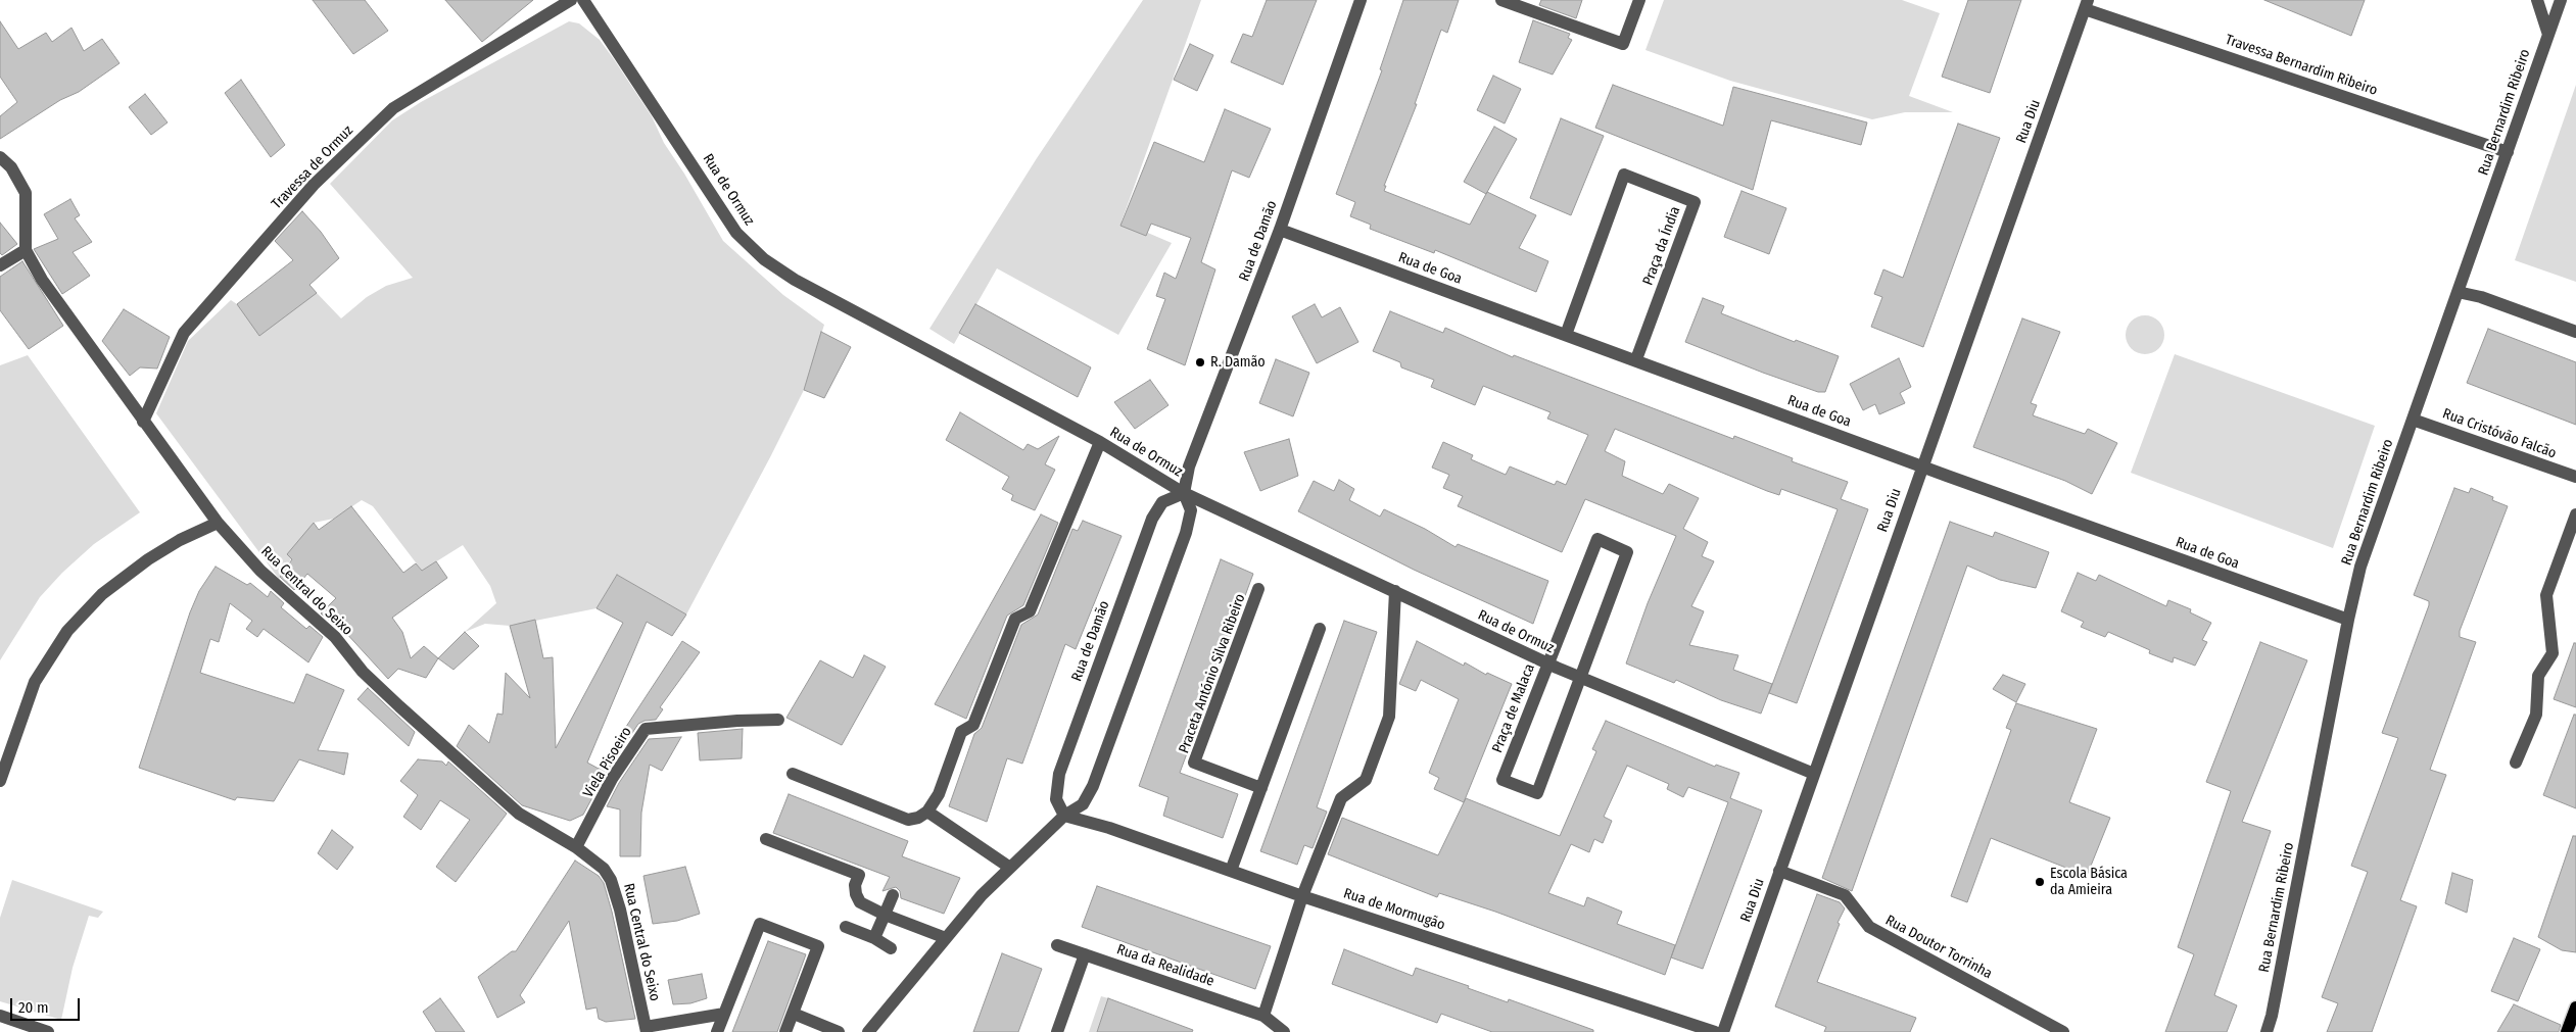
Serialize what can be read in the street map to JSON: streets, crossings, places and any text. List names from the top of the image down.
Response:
{
  "streets": {
    "street": [
      "Travessa Bernardim Ribeiro",
      "Rua Bernardim Ribeiro",
      "Rua Diu",
      "Travessa de Ormuz",
      "Rua de Ormuz",
      "Rua de Damão",
      "Praça da Índia",
      "Rua de Goa",
      "Rua Cristóvão Falcão",
      "Rua Central do Seixo",
      "Praceta António Silva Ribeiro",
      "Praça de Malaca",
      "Viela Pisoeiro",
      "Rua de Mormugão",
      "Rua Doutor Torrinha",
      "Rua da Realidade"
    ]
  },
  "crossings": [
    ["Travessa Bernardim Ribeiro", "Rua Bernardim Ribeiro"],
    ["Travessa Bernardim Ribeiro", "Rua Diu"],
    ["Rua Bernardim Ribeiro", "Rua de Goa"],
    ["Rua Bernardim Ribeiro", "Rua Cristóvão Falcão"],
    ["Rua Diu", "Rua de Ormuz"],
    ["Rua Diu", "Rua de Goa"],
    ["Rua Diu", "Rua Doutor Torrinha"],
    ["Travessa de Ormuz", "Rua Central do Seixo"],
    ["Rua de Ormuz", "Rua de Damão"],
    ["Rua de Ormuz", "Praça de Malaca"],
    ["Rua de Damão", "Rua de Goa"],
    ["Rua de Damão", "Rua de Mormugão"],
    ["Praça da Índia", "Rua de Goa"],
    ["Rua Central do Seixo", "Viela Pisoeiro"]
  ],
  "places": ["R. Damão", "Escola Básica da Amieira"],
  "scale_bar": "20 m"
}
